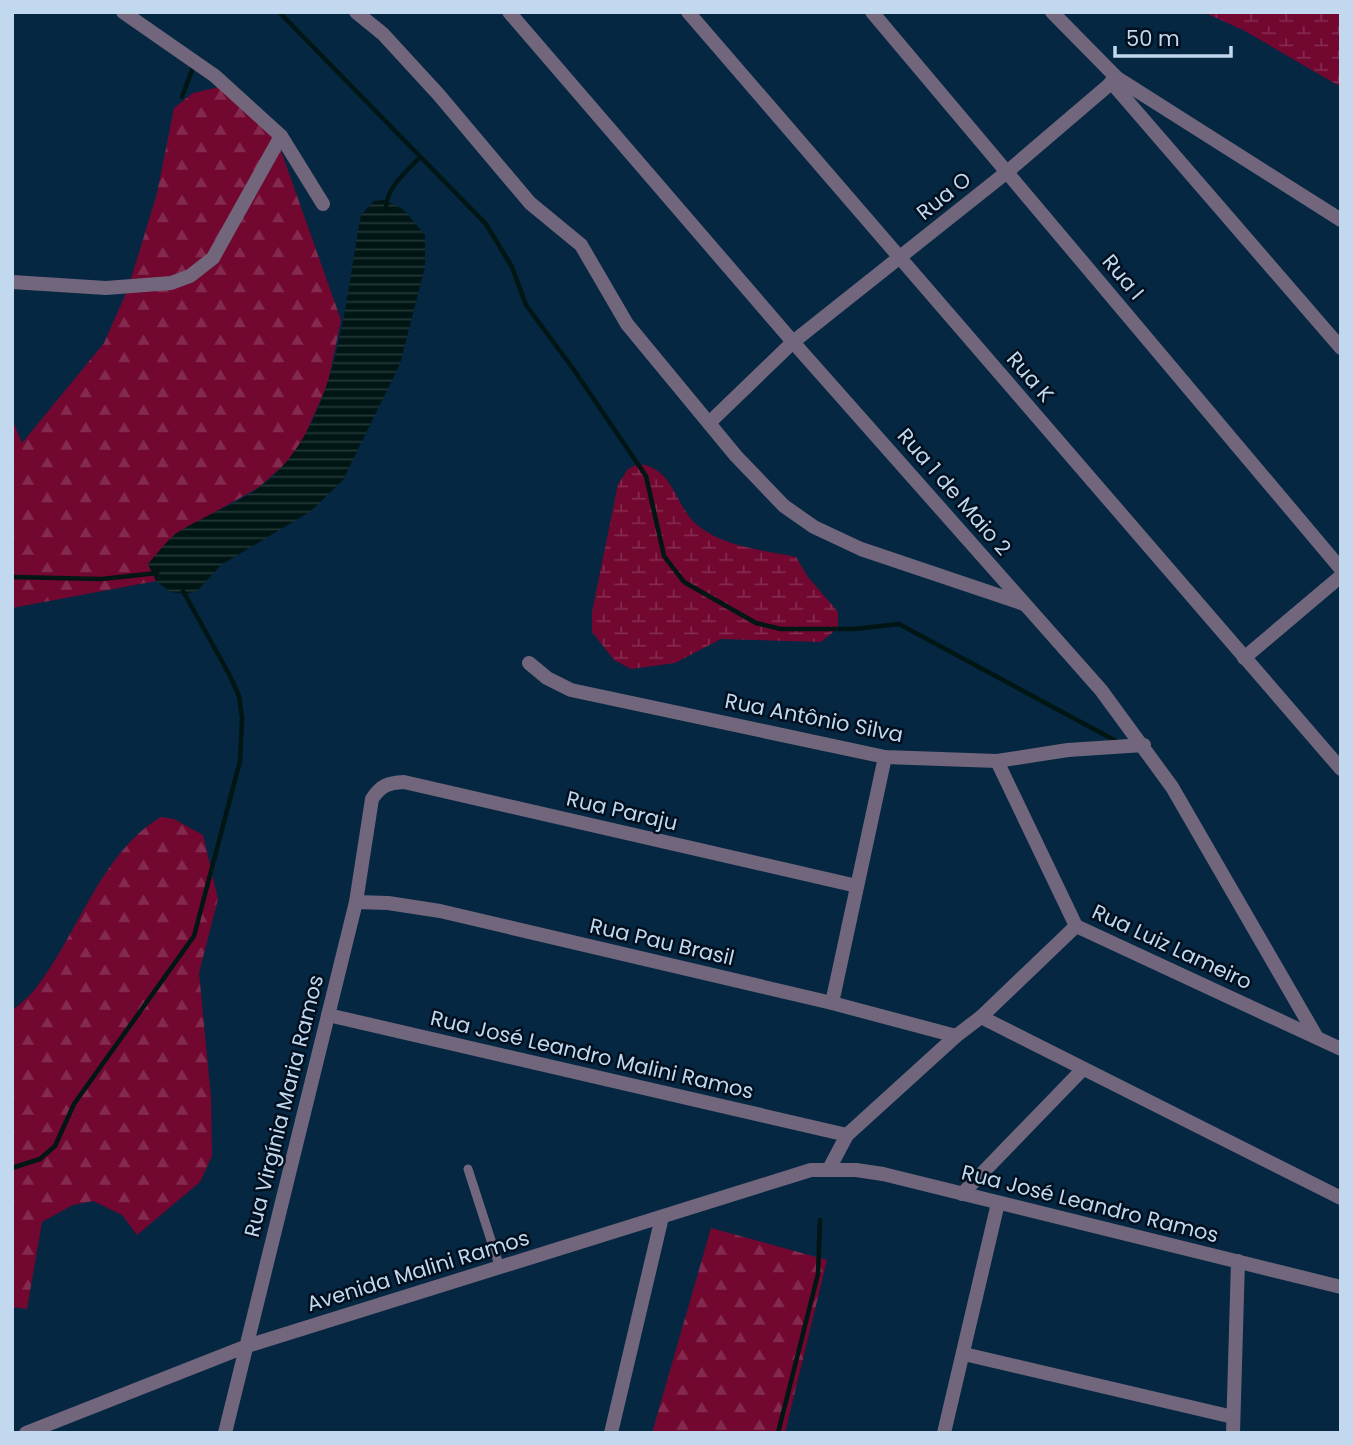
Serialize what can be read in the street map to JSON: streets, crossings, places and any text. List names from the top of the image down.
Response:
{
  "streets": {
    "street": [
      "Rua O",
      "Rua I",
      "Rua K",
      "Rua 1 de Maio 2",
      "Rua Antônio Silva",
      "Rua Paraju",
      "Rua Pau Brasil",
      "Rua Luiz Lameiro",
      "Rua José Leandro Malini Ramos",
      "Rua Virgínia Maria Ramos",
      "Rua José Leandro Ramos",
      "Avenida Malini Ramos"
    ]
  },
  "crossings": [
    ["Rua O", "Rua I"],
    ["Rua O", "Rua K"],
    ["Rua O", "Rua 1 de Maio 2"],
    ["Rua 1 de Maio 2", "Rua Antônio Silva"],
    ["Rua 1 de Maio 2", "Rua Luiz Lameiro"],
    ["Rua Antônio Silva", "Rua Luiz Lameiro"],
    ["Rua Paraju", "Rua Virgínia Maria Ramos"],
    ["Rua Pau Brasil", "Rua Virgínia Maria Ramos"],
    ["Rua José Leandro Malini Ramos", "Rua Virgínia Maria Ramos"],
    ["Rua Virgínia Maria Ramos", "Avenida Malini Ramos"],
    ["Rua José Leandro Ramos", "Avenida Malini Ramos"]
  ],
  "scale_bar": "50 m"
}
